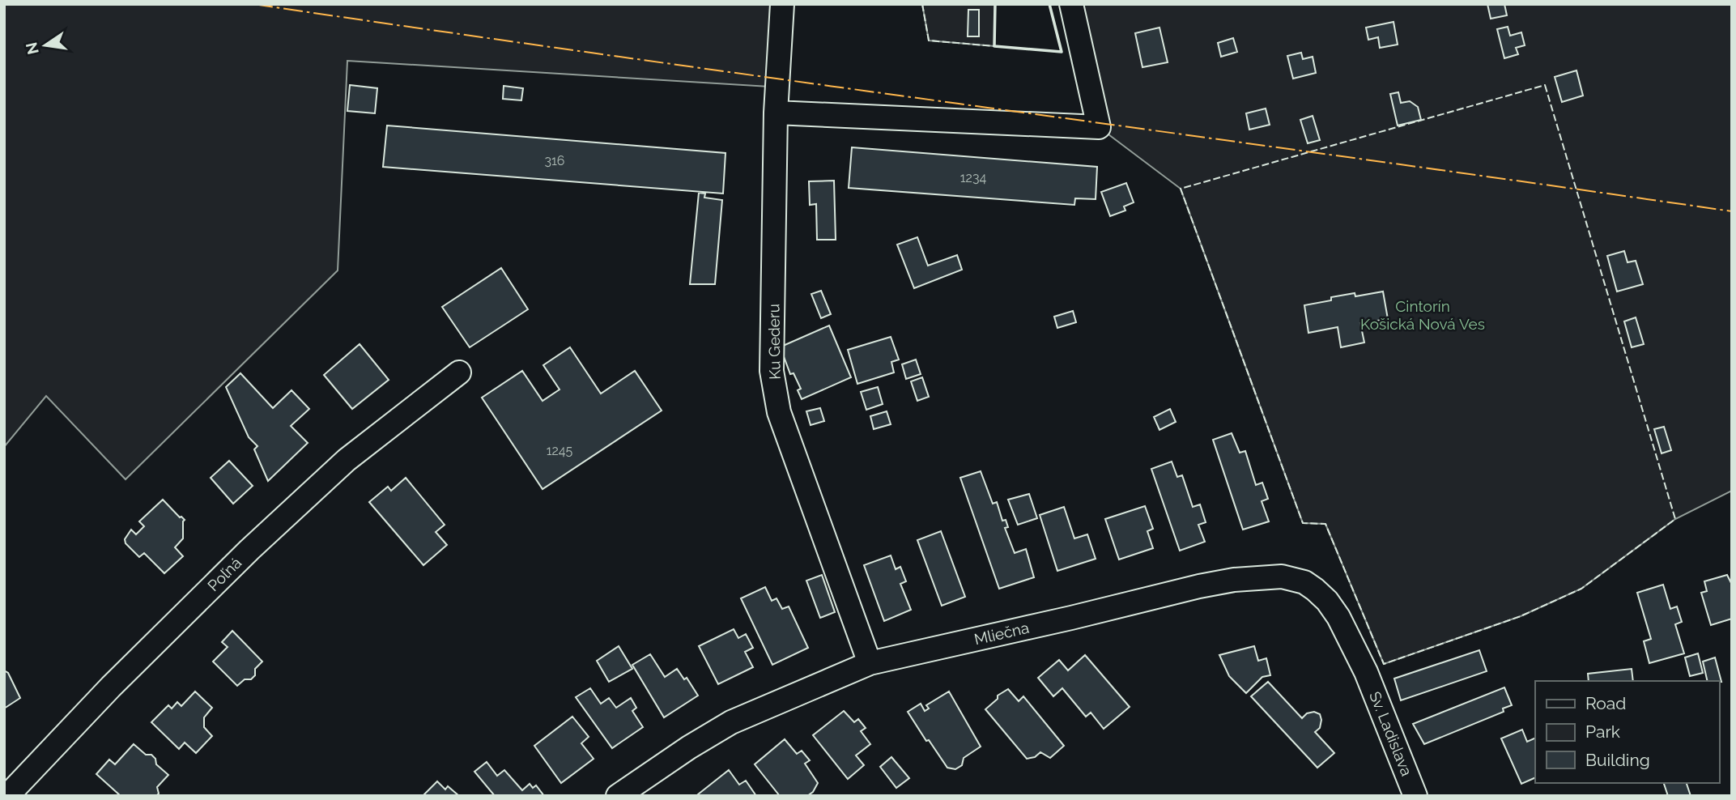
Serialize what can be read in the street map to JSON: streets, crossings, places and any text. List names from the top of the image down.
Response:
{
  "streets": {
    "street": [
      "Ku Gederu",
      "Poľná",
      "Mliečna",
      "Sv. Ladislava"
    ]
  },
  "crossings": [
    ["Ku Gederu", "Mliečna"],
    ["Mliečna", "Sv. Ladislava"]
  ],
  "parks": ["Cintorín Košická Nová Ves"],
  "house_numbers": ["316", "1234", "1245"],
  "legend": ["Road", "Park", "Building"],
  "north": "left"
}
